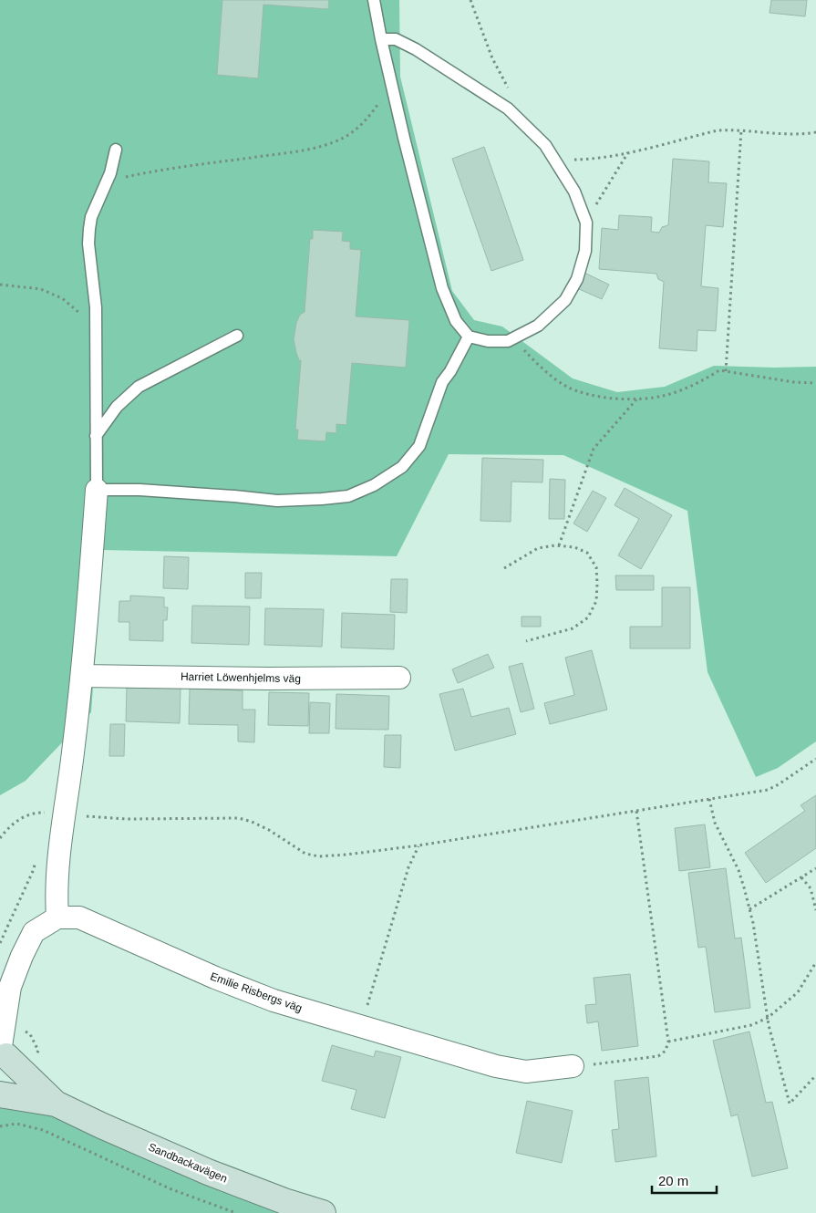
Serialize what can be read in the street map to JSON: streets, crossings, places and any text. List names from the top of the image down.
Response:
{
  "streets": {
    "street": ["Harriet Löwenhjelms väg", "Emilie Risbergs väg", "Sandbackavägen"]
  },
  "scale_bar": "20 m"
}
